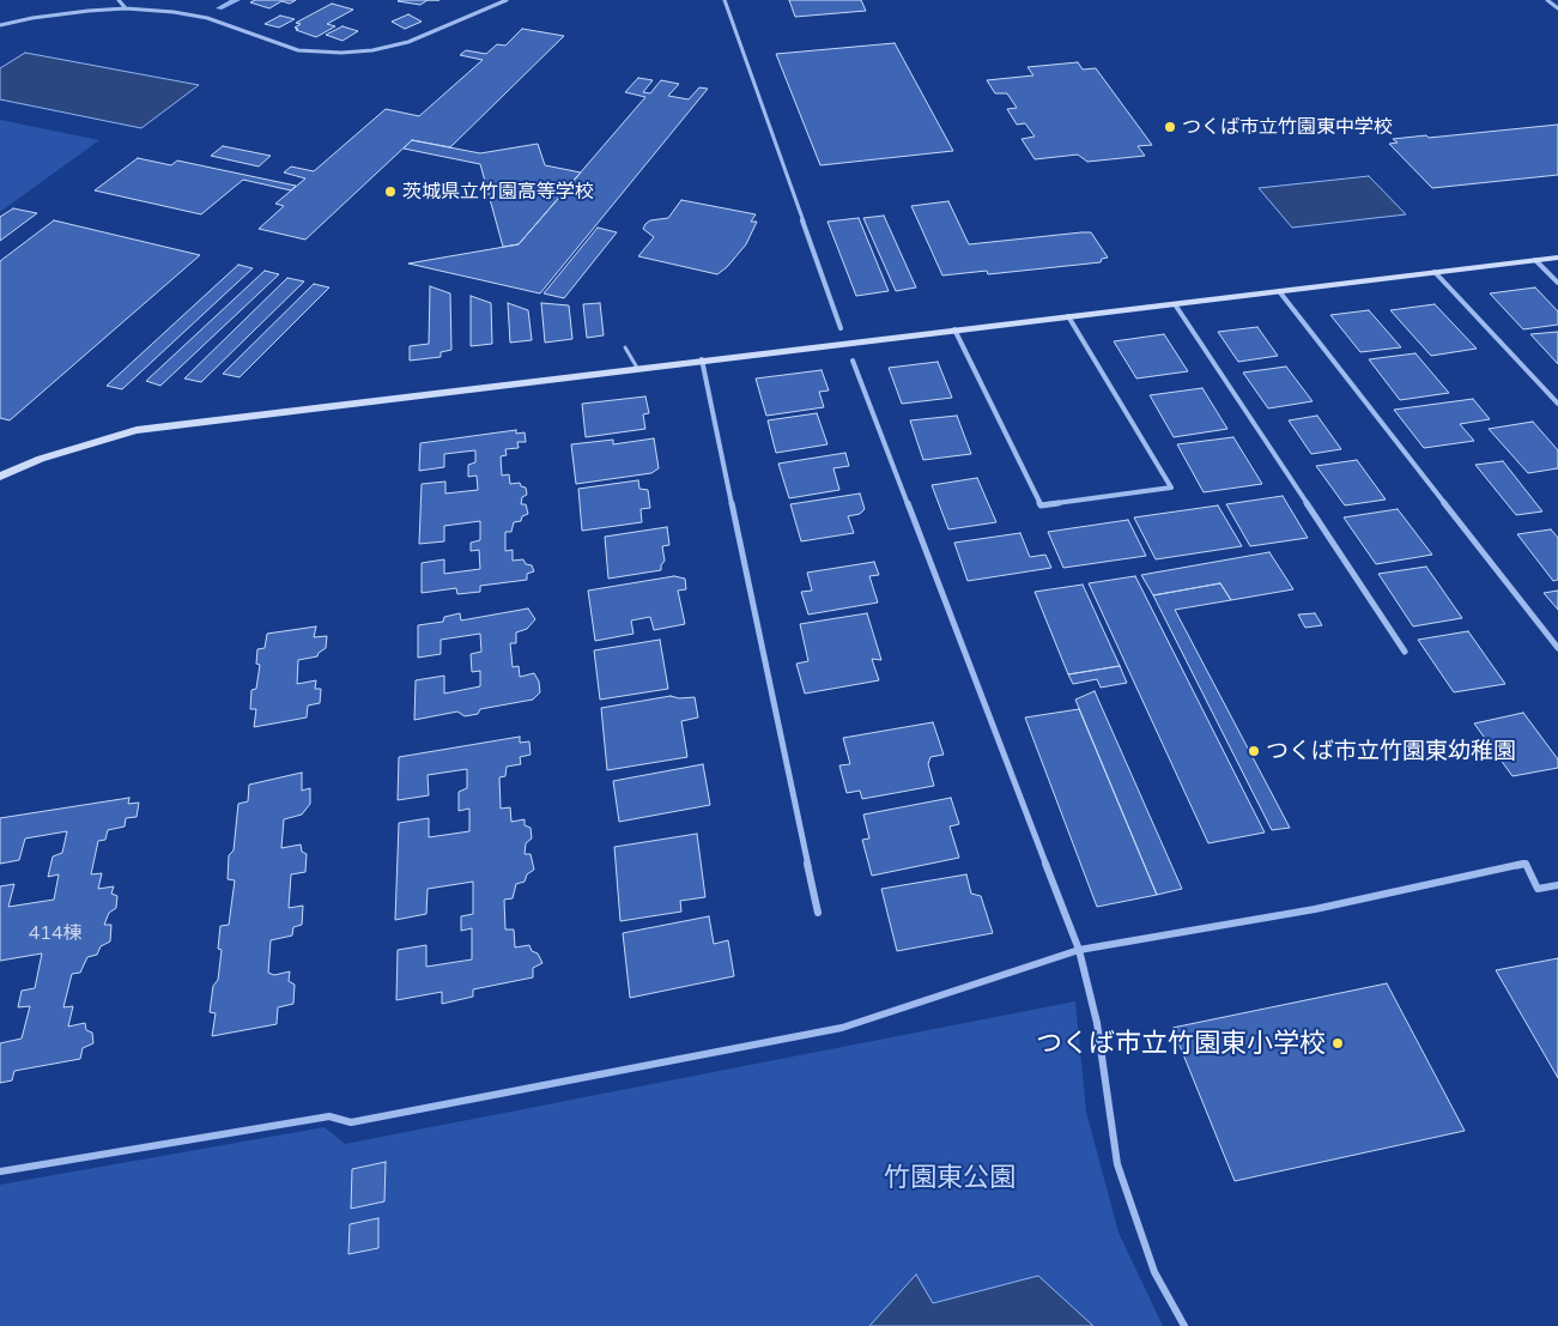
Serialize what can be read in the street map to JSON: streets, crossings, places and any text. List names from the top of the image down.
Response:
{
  "parks": ["竹園東公園"],
  "places": [
    "つくば市立竹園東中学校",
    "茨城県立竹園高等学校",
    "つくば市立竹園東幼稚園",
    "つくば市立竹園東小学校"
  ],
  "house_numbers": ["414棟"]
}
